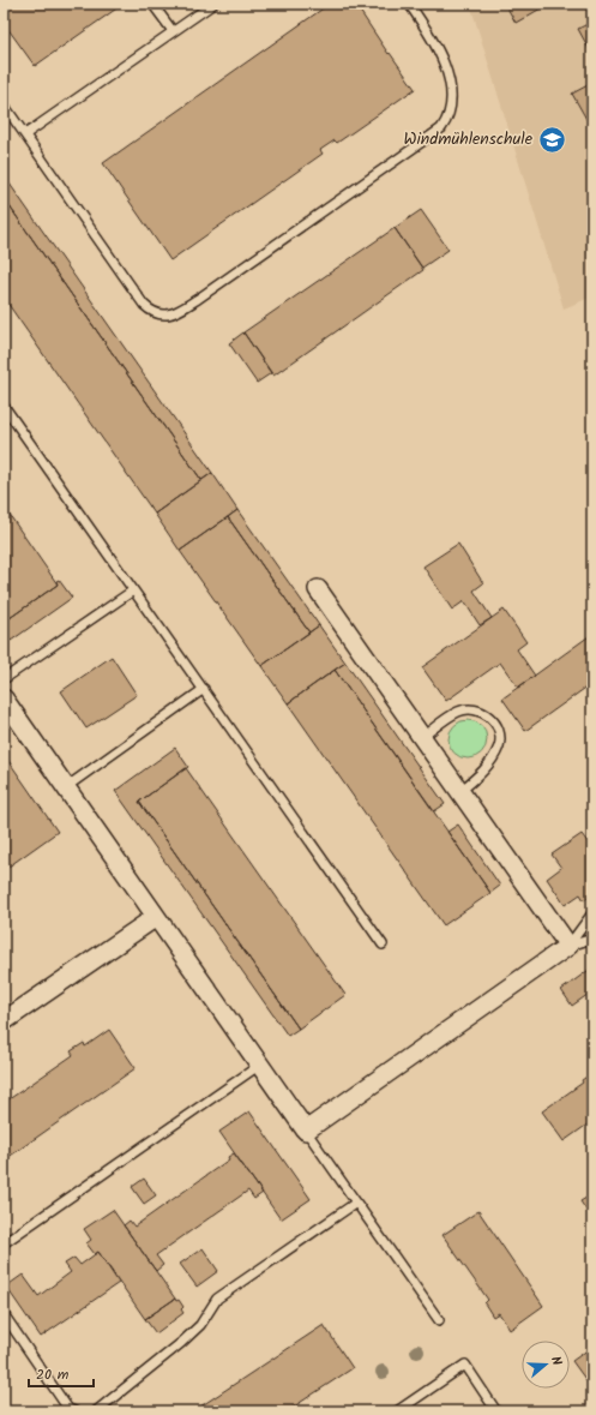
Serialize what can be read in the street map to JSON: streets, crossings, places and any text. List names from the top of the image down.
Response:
{
  "places": {
    "school or university": ["Windmühlenschule"]
  },
  "scale_bar": "20 m",
  "north": "right"
}
